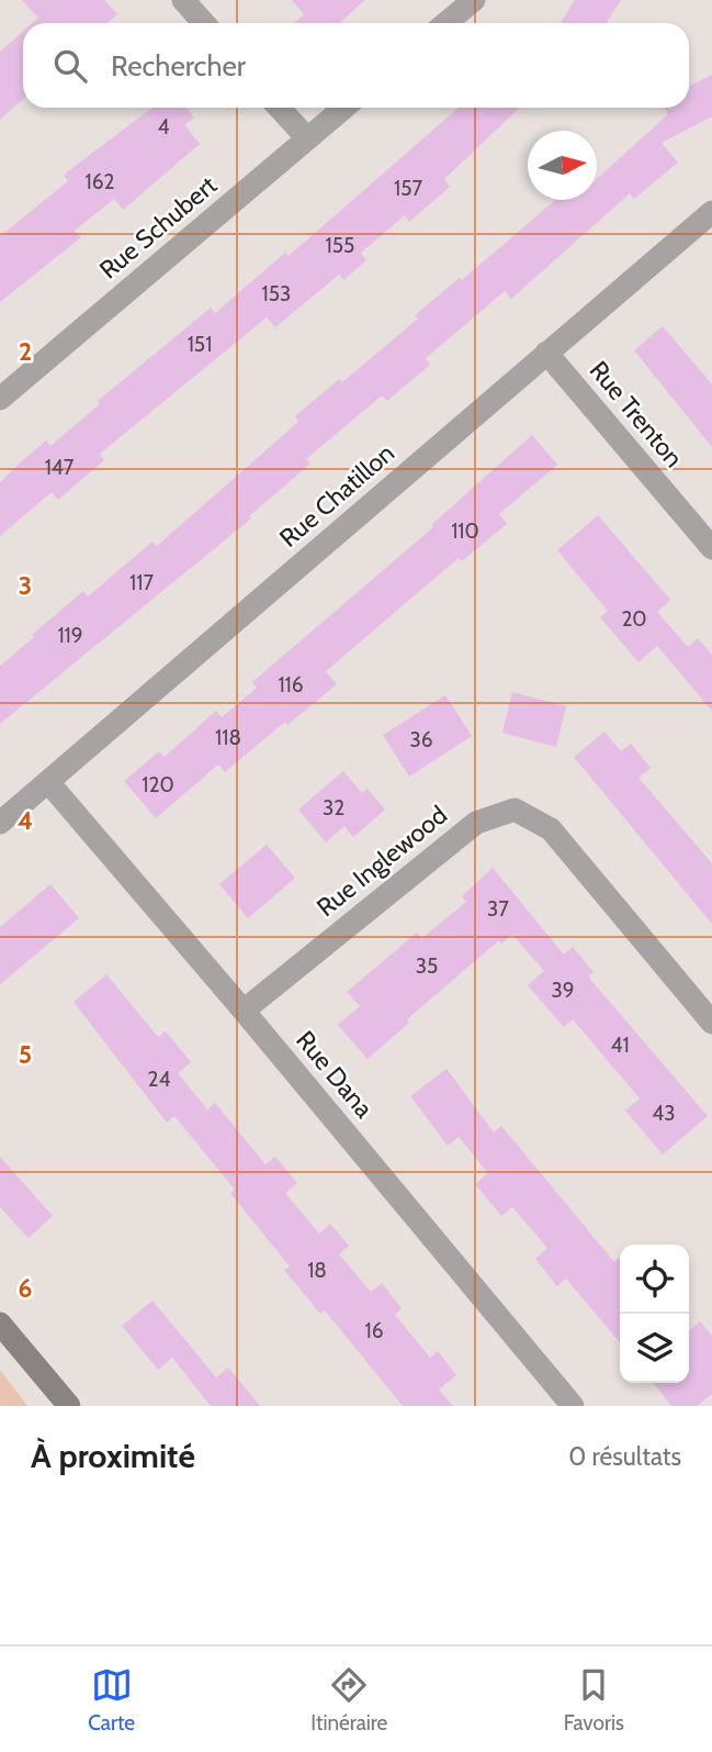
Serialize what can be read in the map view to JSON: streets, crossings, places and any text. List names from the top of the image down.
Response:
{
  "streets": {
    "street": [
      "Rue Schubert",
      "Rue Trenton",
      "Rue Chatillon",
      "Rue Inglewood",
      "Rue Dana"
    ]
  },
  "crossings": [
    ["Rue Trenton", "Rue Chatillon"],
    ["Rue Chatillon", "Rue Dana"],
    ["Rue Inglewood", "Rue Dana"]
  ],
  "house_numbers": [
    "4",
    "162",
    "157",
    "155",
    "153",
    "151",
    "147",
    "110",
    "117",
    "20",
    "119",
    "116",
    "118",
    "36",
    "120",
    "32",
    "37",
    "35",
    "39",
    "41",
    "24",
    "43",
    "18",
    "16"
  ],
  "north": "right",
  "page": {
    "search": "Rechercher",
    "heading": ["À proximité", "0 résultats"],
    "nav": ["Carte", "Itinéraire", "Favoris"]
  },
  "grid": {
    "rows": [
      "2",
      "3",
      "4",
      "5",
      "6"
    ]
  }
}
